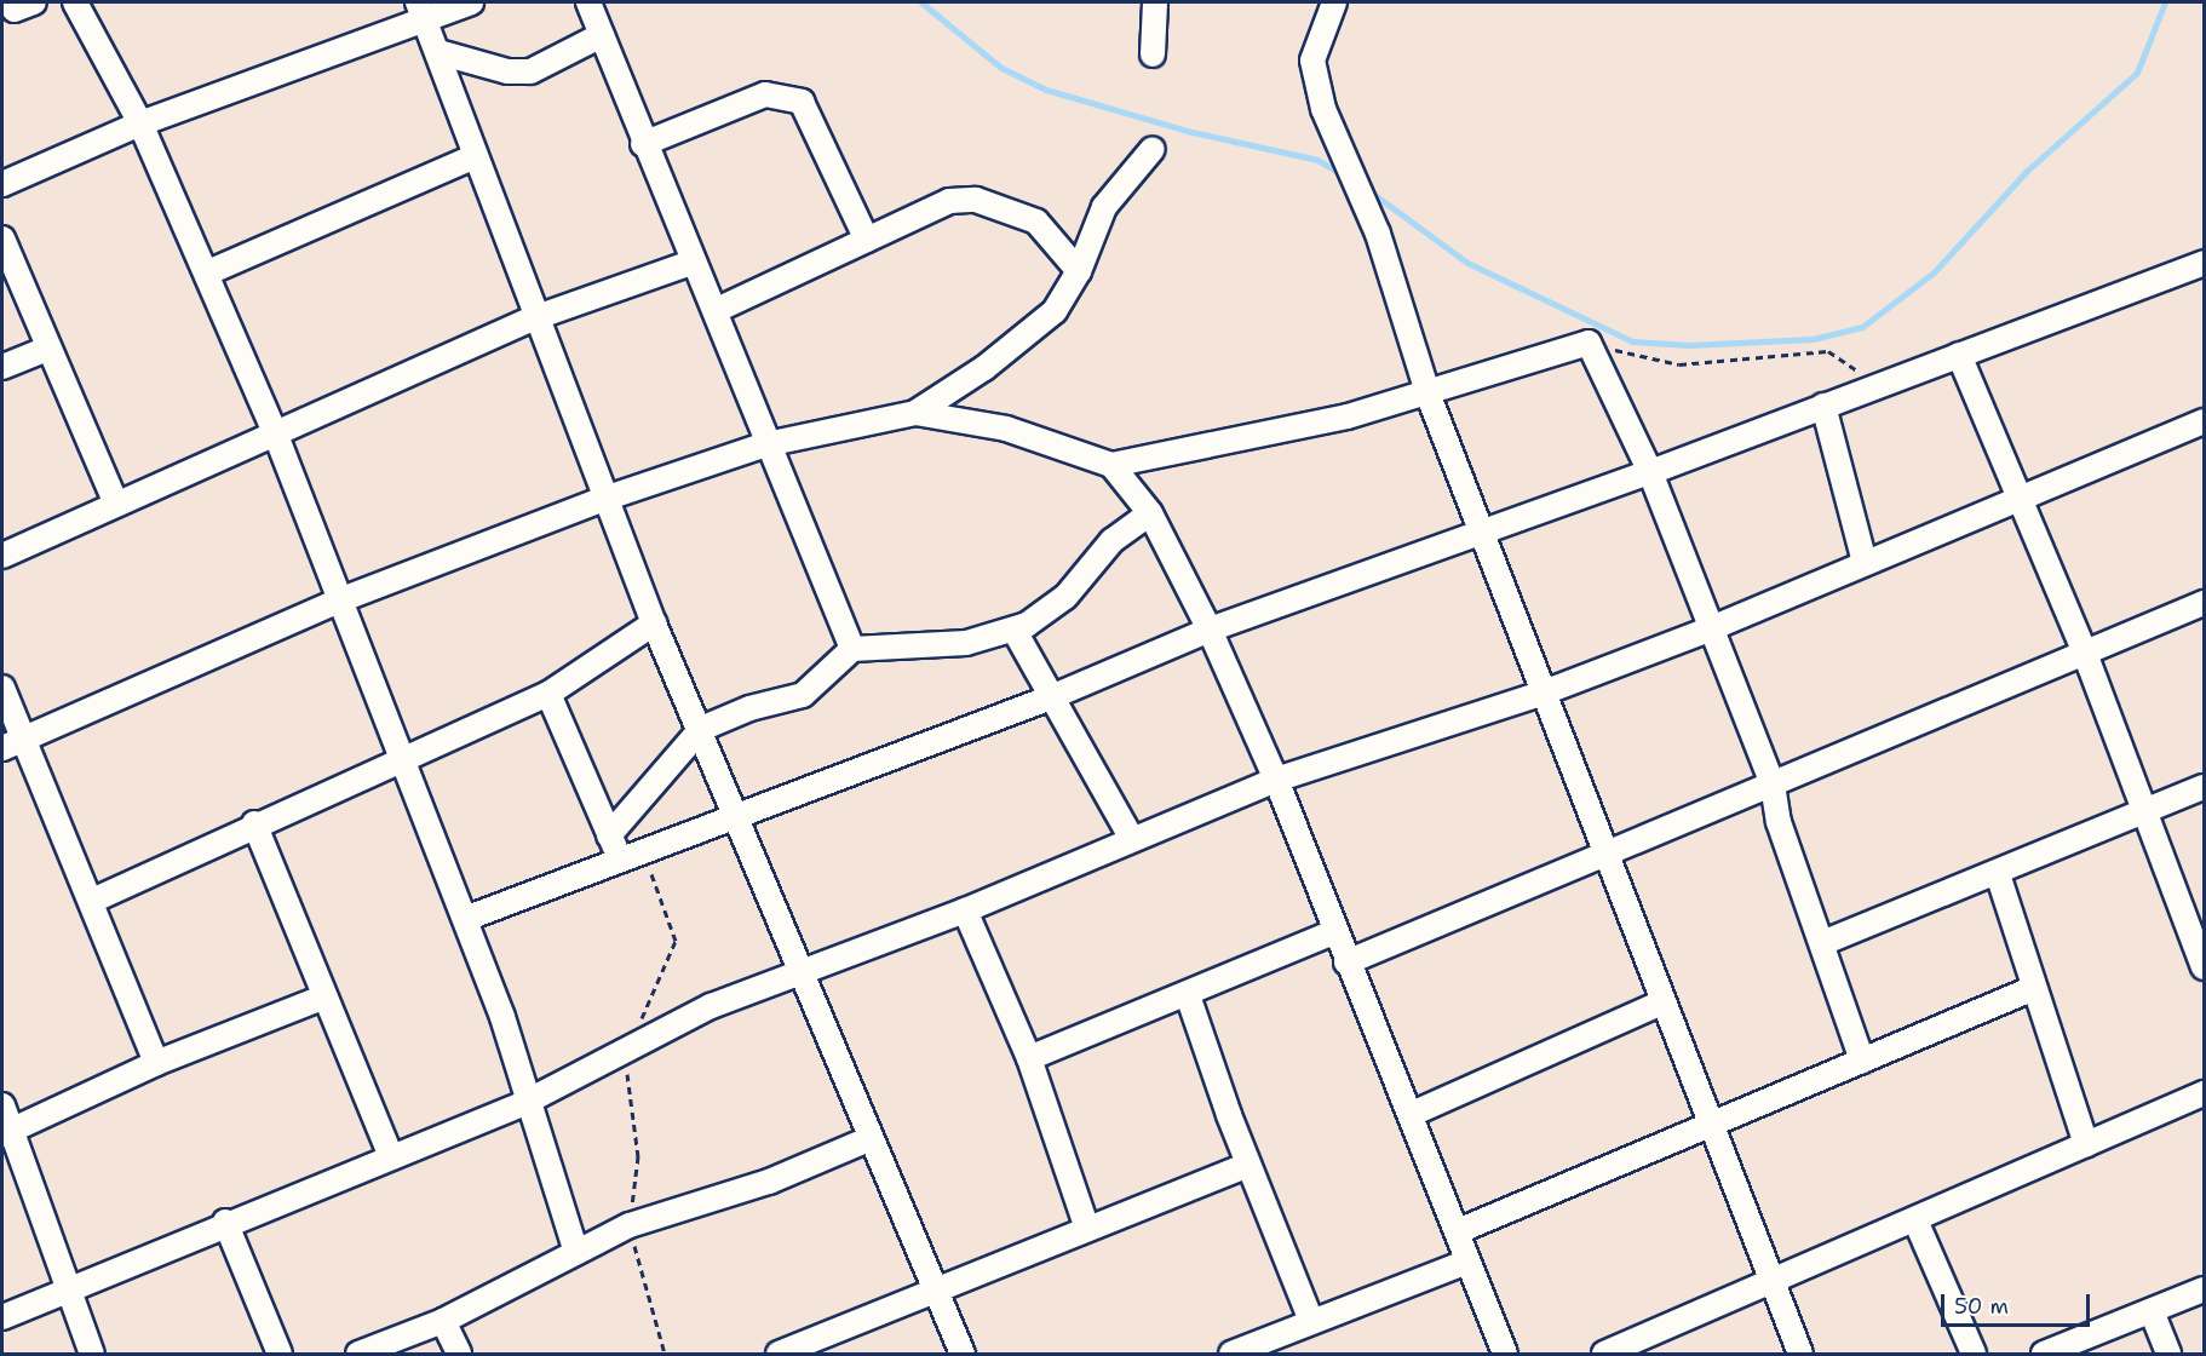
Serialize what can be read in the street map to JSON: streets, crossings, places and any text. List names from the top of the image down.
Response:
{
  "scale_bar": "50 m"
}
